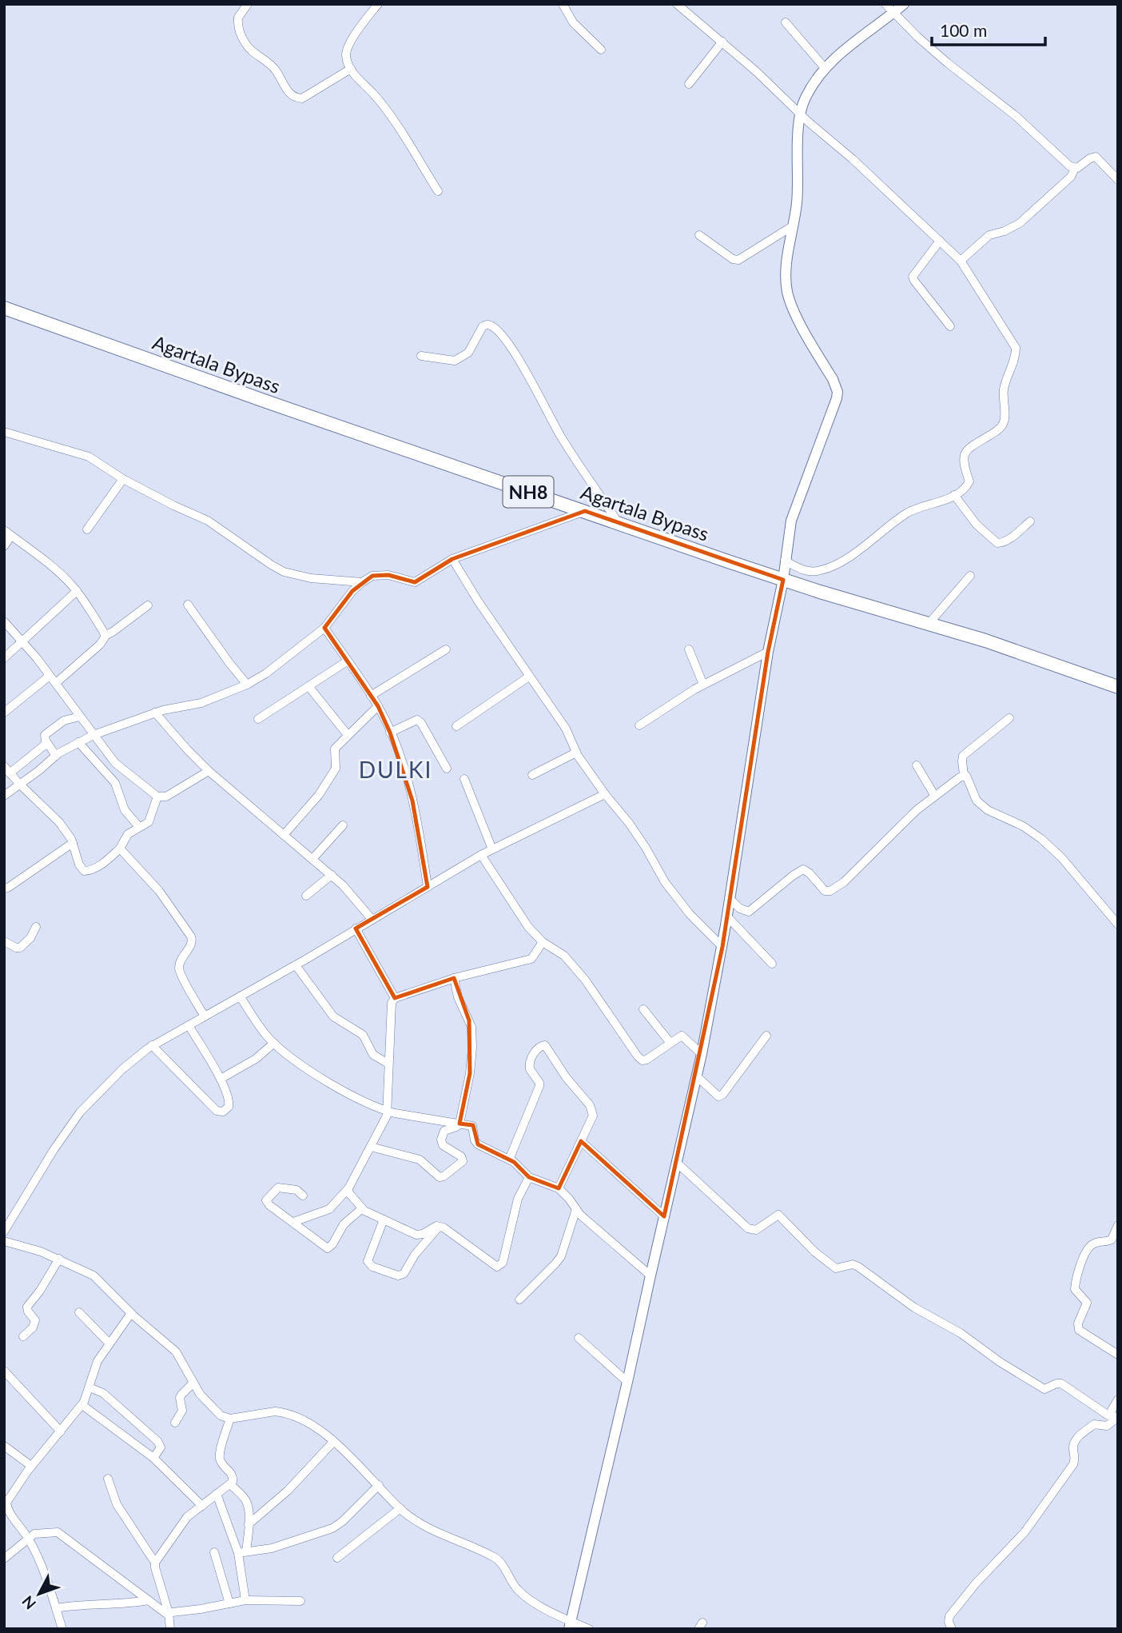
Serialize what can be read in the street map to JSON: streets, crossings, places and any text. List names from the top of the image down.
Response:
{
  "streets": {
    "highway": ["Agartala Bypass", "NH8"]
  },
  "districts": ["DULKI"],
  "scale_bar": "100 m",
  "north": "bottom left"
}
